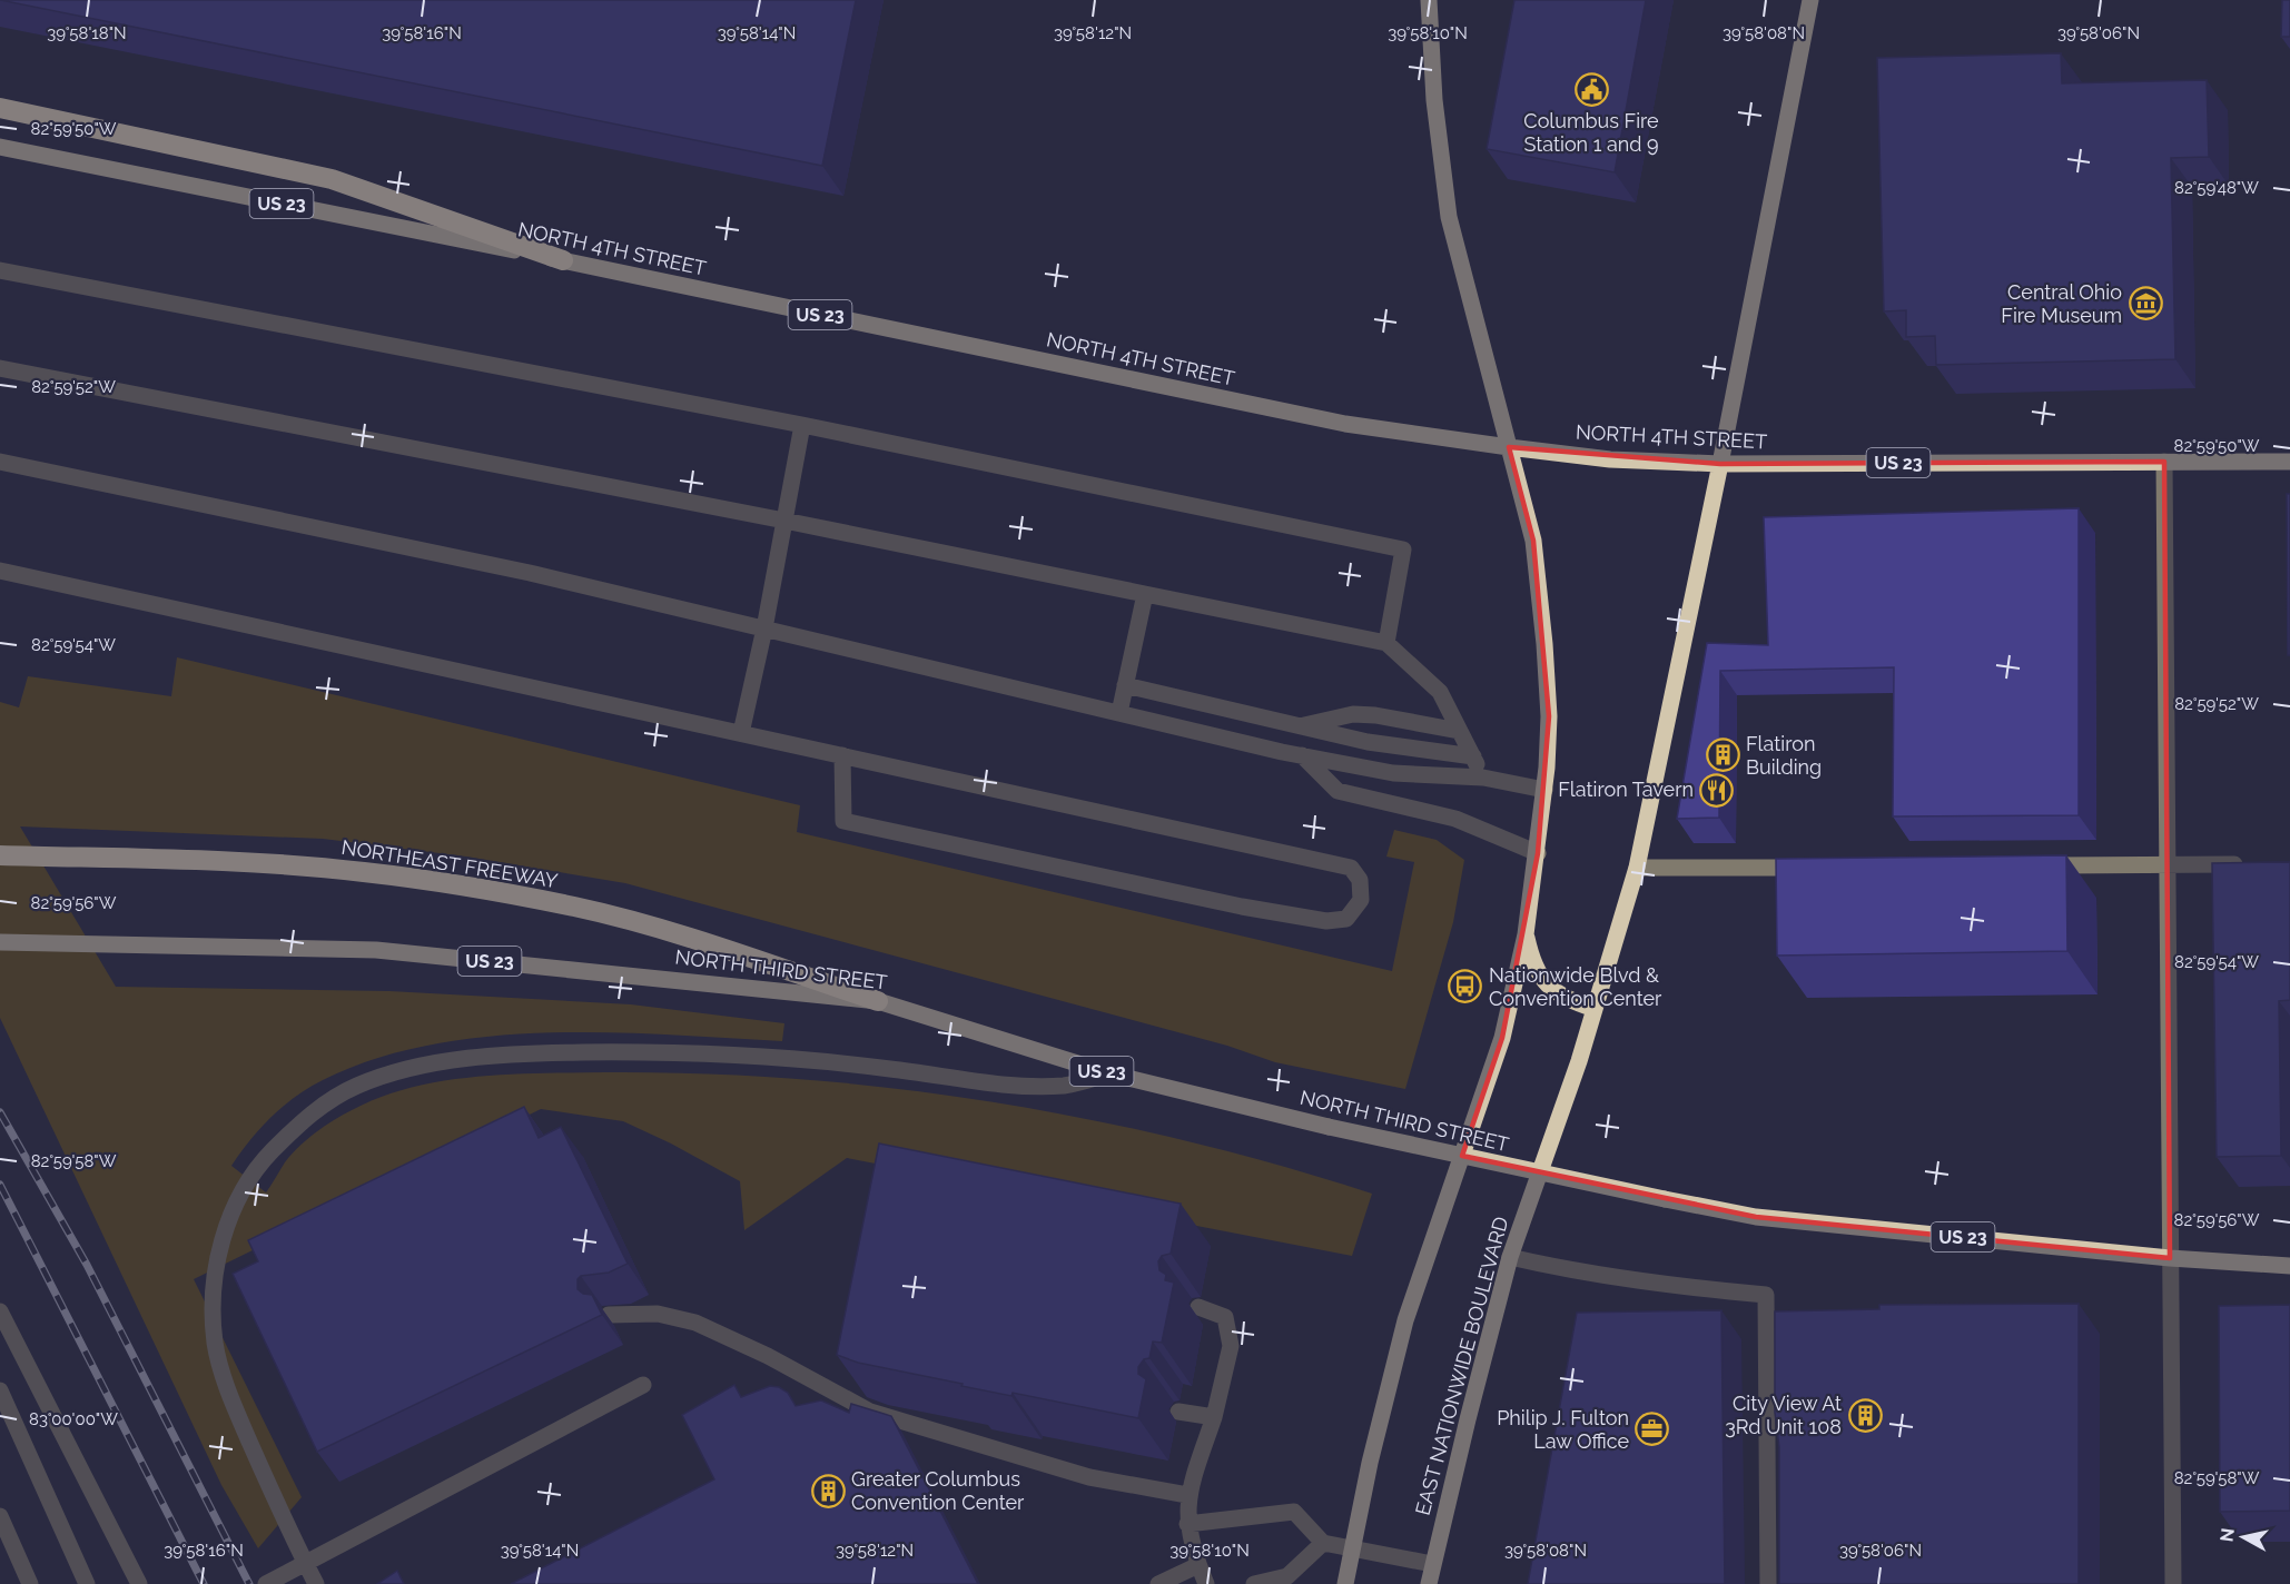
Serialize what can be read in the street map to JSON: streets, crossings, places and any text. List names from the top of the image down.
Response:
{
  "streets": {
    "highway": ["NORTHEAST FREEWAY"],
    "main road": [
      "US 23",
      "NORTH 4TH STREET",
      "NORTH THIRD STREET",
      "EAST NATIONWIDE BOULEVARD"
    ]
  },
  "crossings": [
    ["NORTH 4TH STREET", "EAST NATIONWIDE BOULEVARD"],
    ["NORTHEAST FREEWAY", "NORTH THIRD STREET"]
  ],
  "places": {
    "public building": ["Columbus Fire Station 1 and 9"],
    "museum": ["Central Ohio Fire Museum"],
    "building": ["Flatiron Building", "City View At 3Rd Unit 108", "Greater Columbus Convention Center"],
    "restaurant": ["Flatiron Tavern"],
    "bus stop": ["Nationwide Blvd & Convention Center"],
    "office": ["Philip J. Fulton Law Office"]
  },
  "north": "left",
  "coordinates": [
    "39°58'18\"N",
    "39°58'16\"N",
    "39°58'14\"N",
    "39°58'12\"N",
    "39°58'10\"N",
    "39°58'08\"N",
    "39°58'06\"N",
    "82°59'50\"W",
    "82°59'48\"W",
    "82°59'52\"W",
    "82°59'54\"W",
    "82°59'56\"W",
    "82°59'58\"W",
    "83°00'00\"W"
  ]
}
